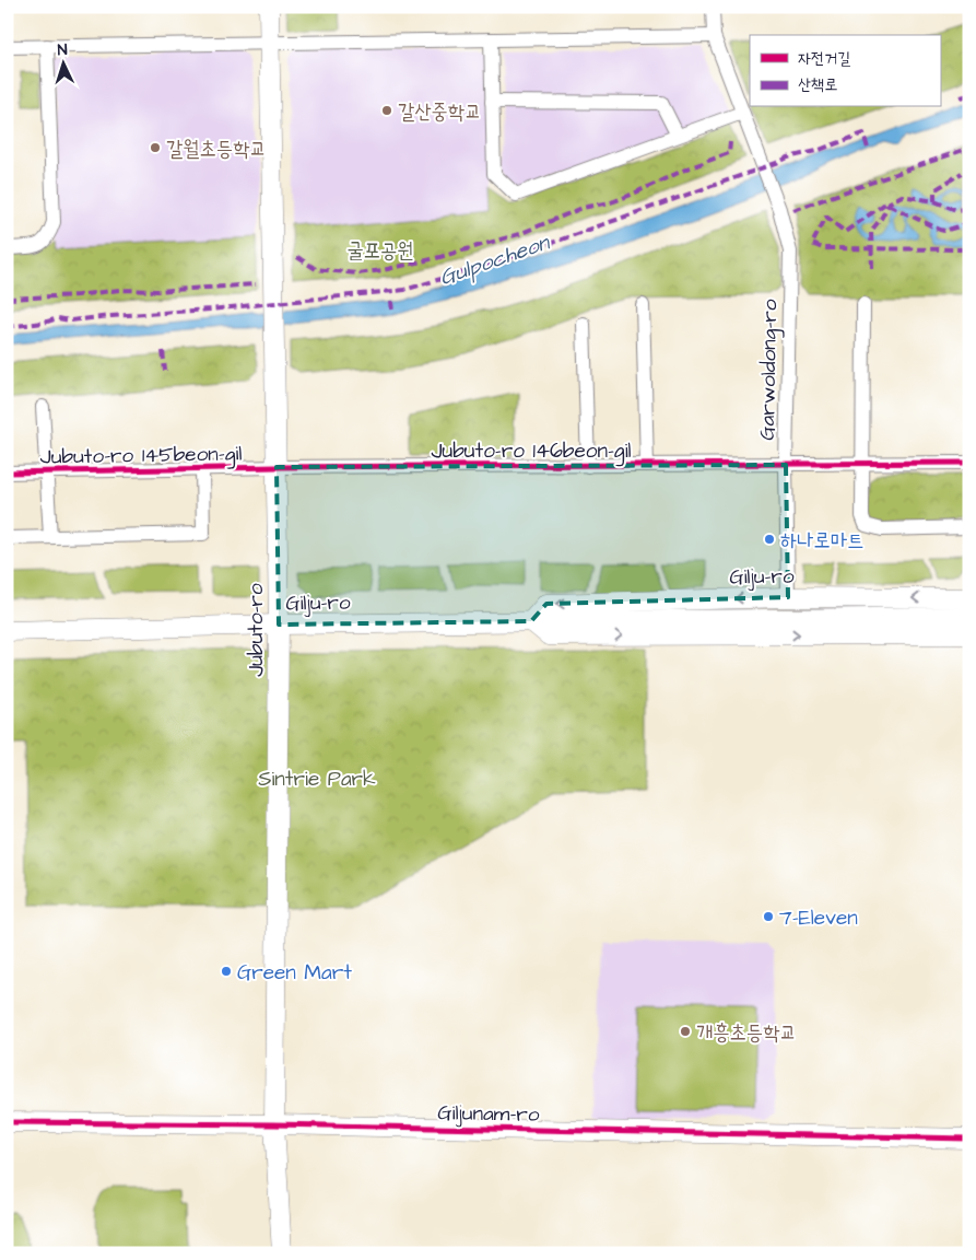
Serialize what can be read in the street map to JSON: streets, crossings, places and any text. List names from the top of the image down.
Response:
{
  "streets": {
    "main road": ["Gilju-ro", "Jubuto-ro", "Giljunam-ro"],
    "street": ["Garwoldong-ro", "Jubuto-ro 146beon-gil", "Jubuto-ro 145beon-gil"]
  },
  "crossings": [
    ["Garwoldong-ro", "Jubuto-ro 146beon-gil"],
    ["Garwoldong-ro", "Gilju-ro"],
    ["Jubuto-ro 146beon-gil", "Jubuto-ro 145beon-gil"],
    ["Jubuto-ro 146beon-gil", "Jubuto-ro"],
    ["Jubuto-ro 145beon-gil", "Jubuto-ro"],
    ["Gilju-ro", "Jubuto-ro"],
    ["Jubuto-ro", "Giljunam-ro"]
  ],
  "water": ["Gulpocheon"],
  "parks": ["굴포공원", "Sintrie Park"],
  "places": [
    "갈산중학교",
    "갈월초등학교",
    "하나로마트",
    "7-Eleven",
    "Green Mart",
    "개흥초등학교"
  ],
  "legend": ["자전거길", "산책로"],
  "north": "top"
}
